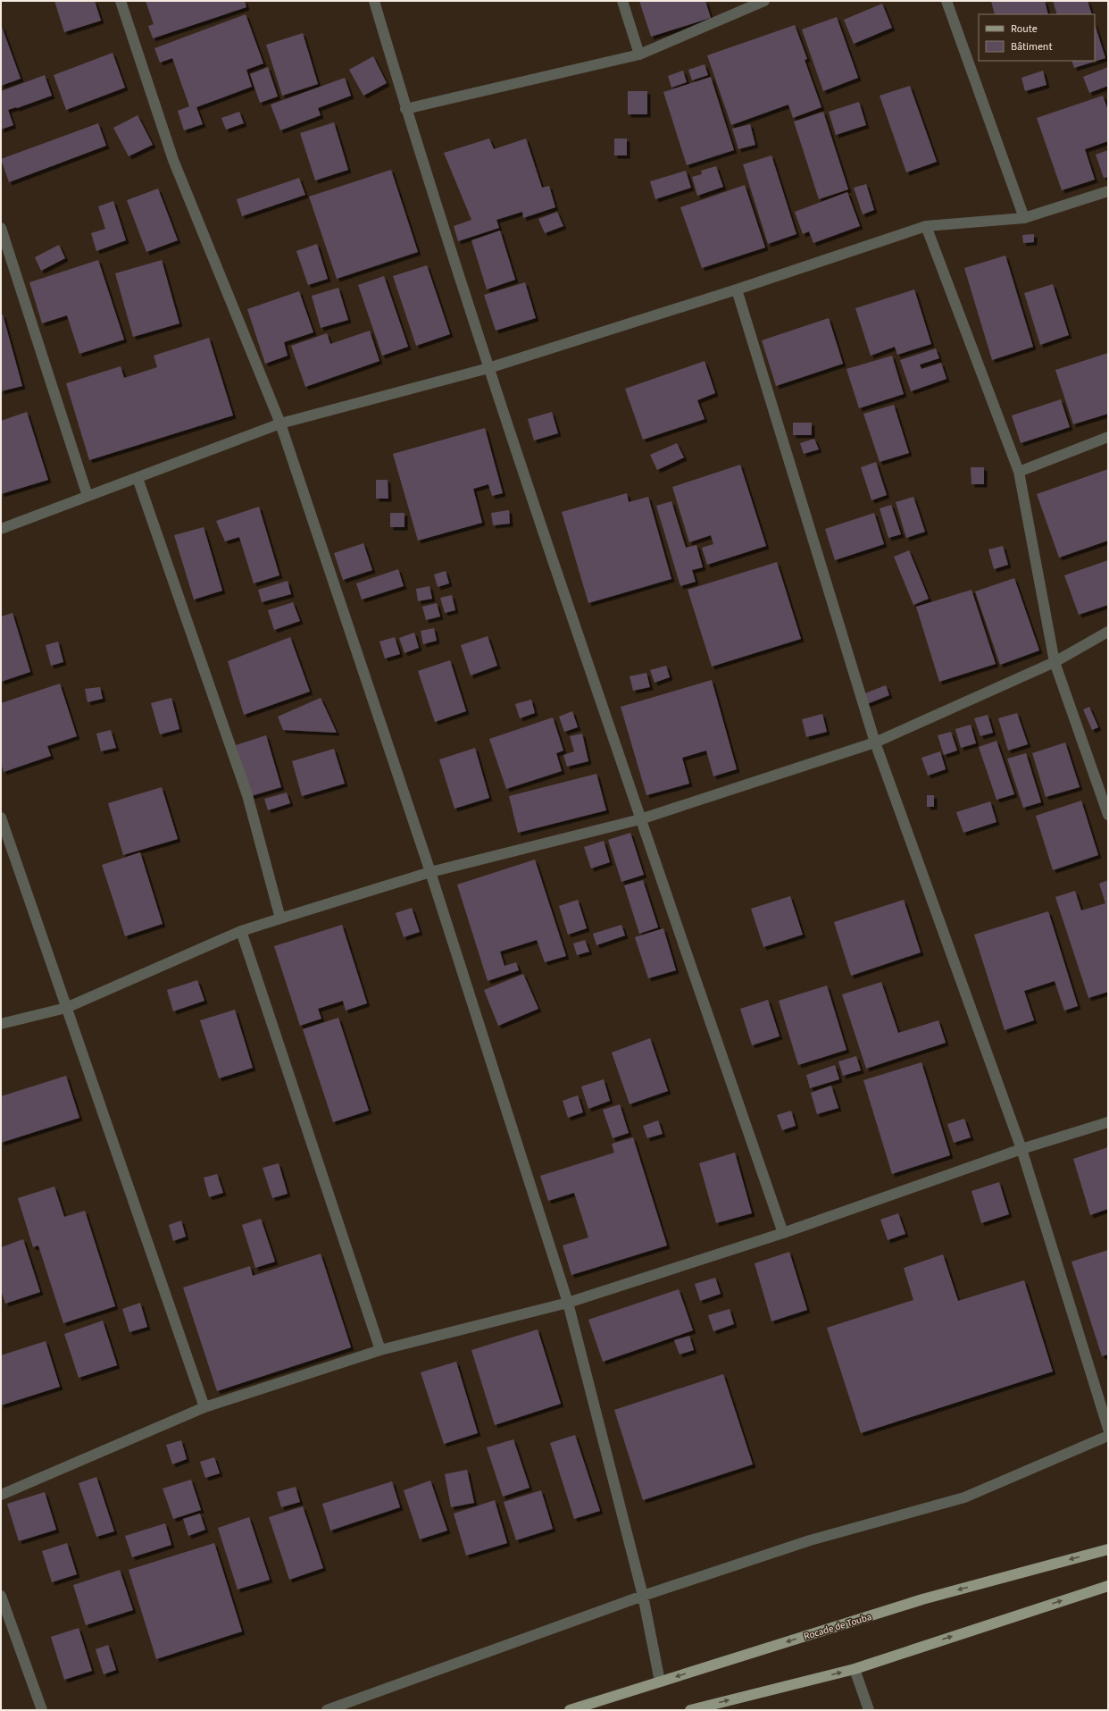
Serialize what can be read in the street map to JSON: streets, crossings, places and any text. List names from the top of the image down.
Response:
{
  "streets": {
    "main road": ["Rocade de Touba"]
  },
  "legend": ["Route", "Bâtiment"]
}
